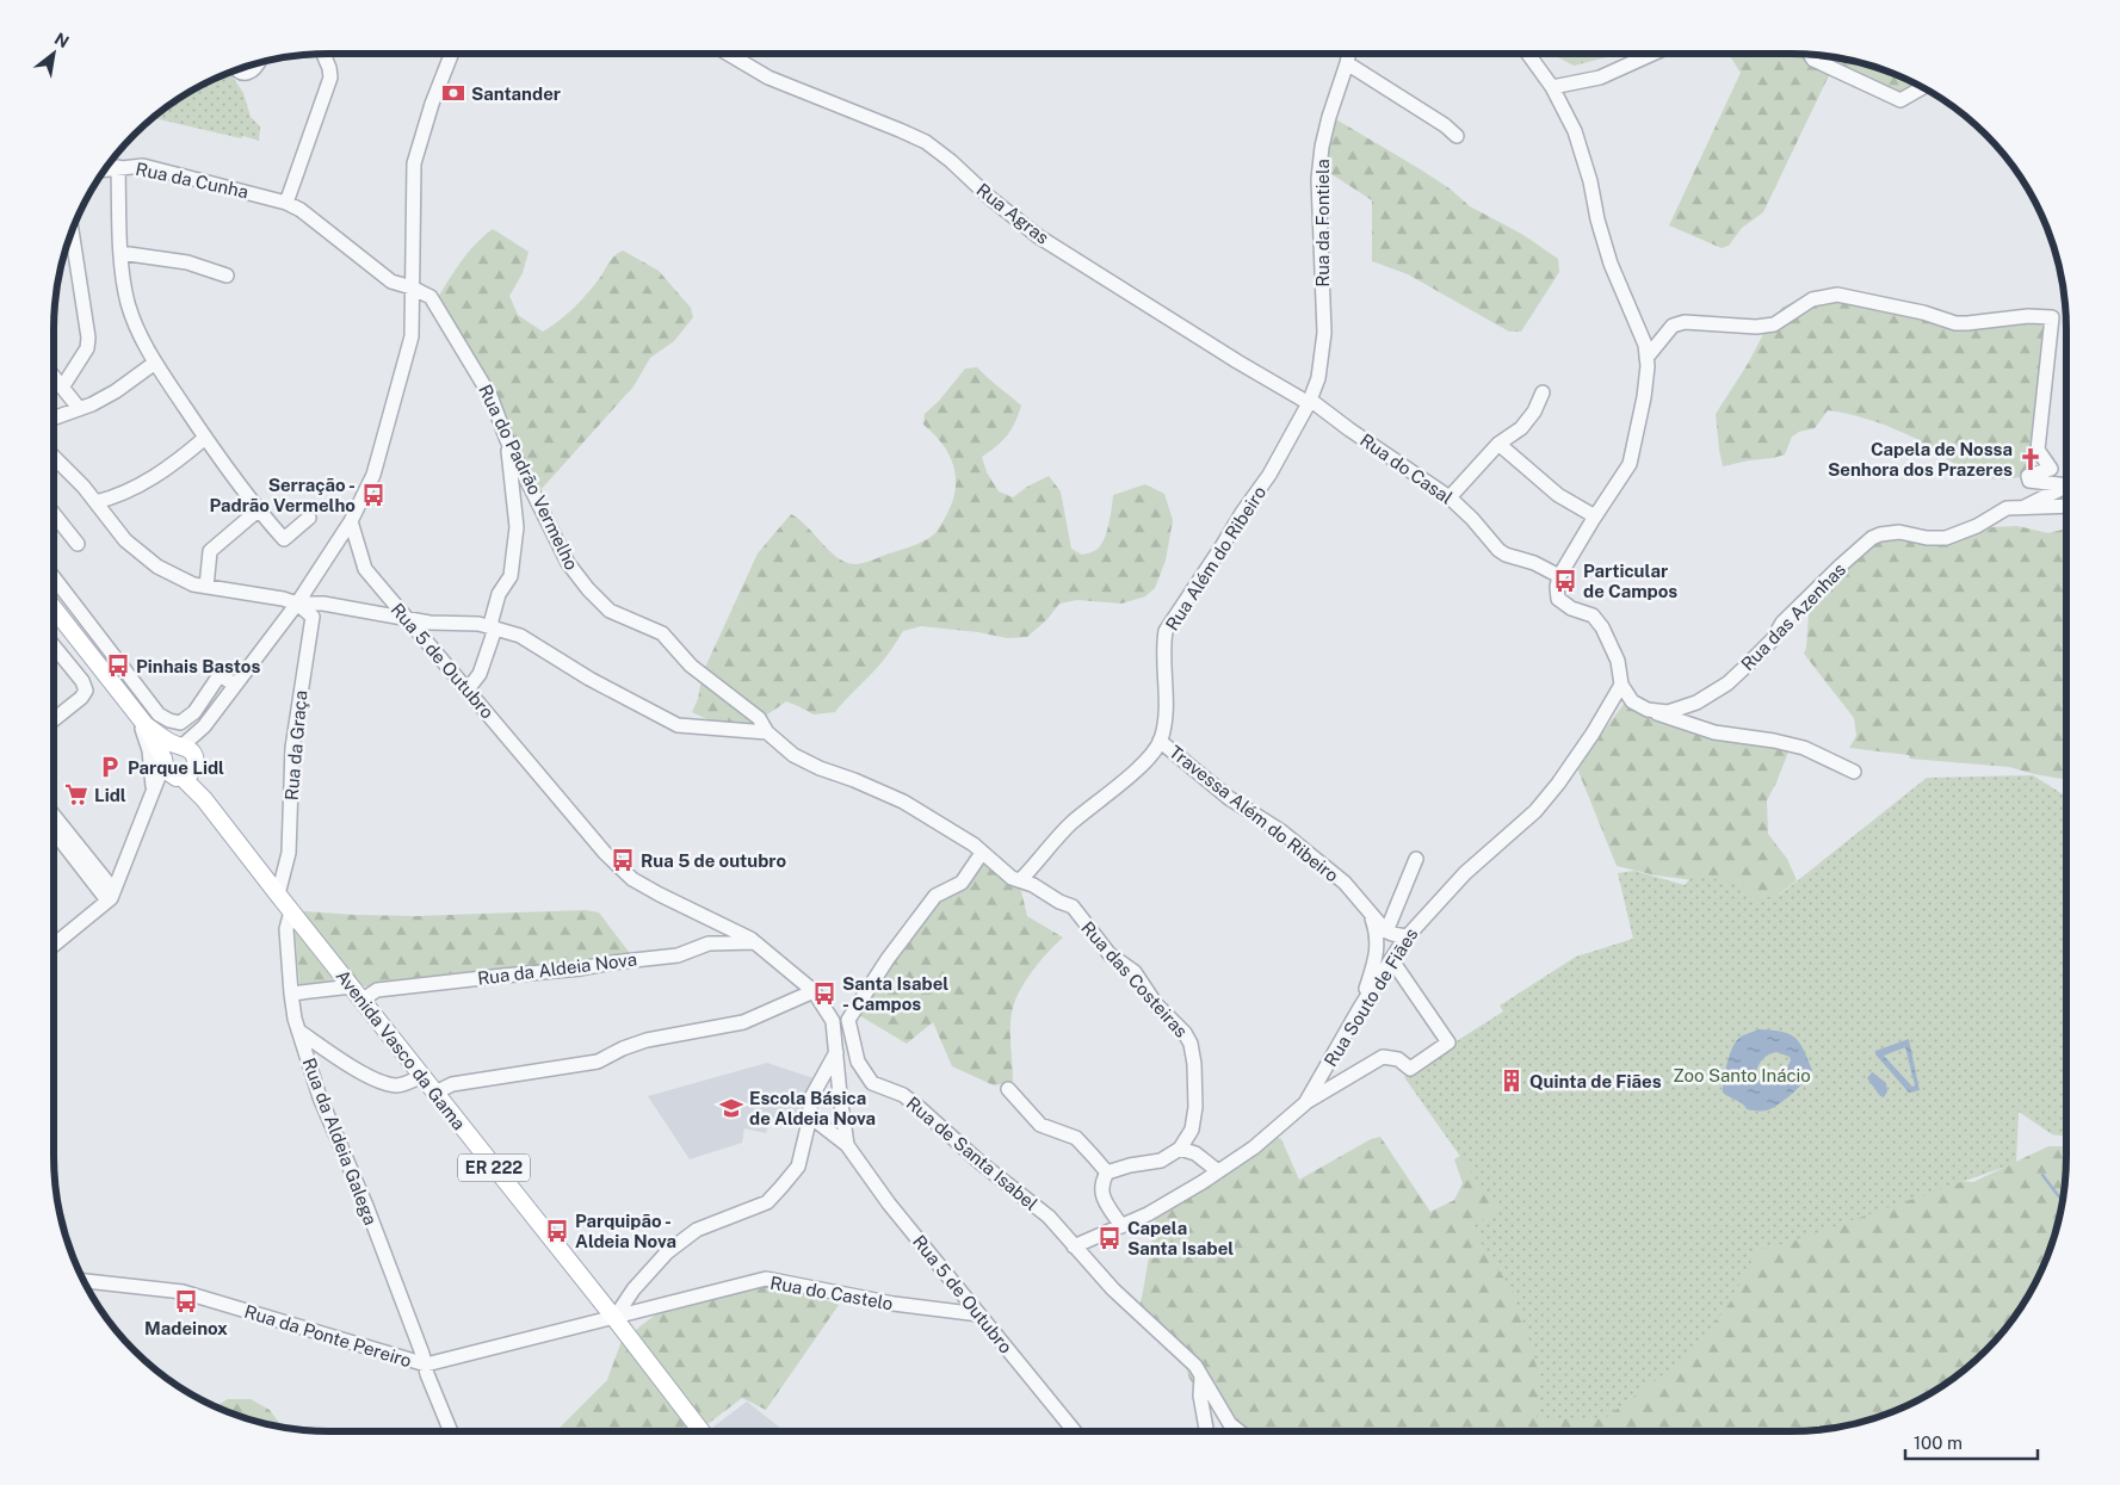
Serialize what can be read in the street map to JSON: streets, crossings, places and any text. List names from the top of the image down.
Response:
{
  "streets": {
    "main road": ["Avenida Vasco da Gama", "ER 222"],
    "street": [
      "Rua da Cunha",
      "Rua Agras",
      "Rua da Fontiela",
      "Rua do Casal",
      "Rua do Padrão Vermelho",
      "Rua Além do Ribeiro",
      "Rua das Azenhas",
      "Rua 5 de Outubro",
      "Rua da Graça",
      "Travessa Além do Ribeiro",
      "Rua da Aldeia Nova",
      "Rua das Costeiras",
      "Rua Souto de Fiães",
      "Rua da Aldeia Galega",
      "Rua de Santa Isabel",
      "Rua do Castelo",
      "Rua da Ponte Pereiro"
    ]
  },
  "crossings": [
    ["Rua da Cunha", "Rua do Padrão Vermelho"],
    ["Rua Agras", "Rua da Fontiela"],
    ["Rua Agras", "Rua do Casal"],
    ["Rua Agras", "Rua Além do Ribeiro"],
    ["Rua da Fontiela", "Rua do Casal"],
    ["Rua da Fontiela", "Rua Além do Ribeiro"],
    ["Rua do Casal", "Rua Além do Ribeiro"],
    ["Rua do Padrão Vermelho", "Rua Além do Ribeiro"],
    ["Rua do Padrão Vermelho", "Rua das Costeiras"],
    ["Rua Além do Ribeiro", "Travessa Além do Ribeiro"],
    ["Rua Além do Ribeiro", "Rua das Costeiras"],
    ["Rua 5 de Outubro", "Rua da Aldeia Nova"],
    ["Rua 5 de Outubro", "Rua do Castelo"],
    ["Rua da Graça", "Avenida Vasco da Gama"],
    ["Travessa Além do Ribeiro", "Rua Souto de Fiães"],
    ["Rua da Aldeia Nova", "Avenida Vasco da Gama"],
    ["Rua da Aldeia Nova", "Rua da Aldeia Galega"],
    ["Rua Souto de Fiães", "Rua de Santa Isabel"],
    ["Avenida Vasco da Gama", "Rua da Aldeia Galega"],
    ["Avenida Vasco da Gama", "Rua do Castelo"],
    ["Avenida Vasco da Gama", "Rua da Ponte Pereiro"],
    ["Rua da Aldeia Galega", "Rua da Ponte Pereiro"],
    ["Rua do Castelo", "Rua da Ponte Pereiro"]
  ],
  "parks": ["Zoo Santo Inácio"],
  "places": {
    "bank": ["Santander"],
    "church": ["Capela de Nossa Senhora dos Prazeres"],
    "bus stop": [
      "Serração - Padrão Vermelho",
      "Particular de Campos",
      "Pinhais Bastos",
      "Rua 5 de outubro",
      "Santa Isabel - Campos",
      "Parquipão - Aldeia Nova",
      "Capela Santa Isabel",
      "Madeinox"
    ],
    "parking": ["Parque Lidl"],
    "supermarket": ["Lidl"],
    "building": ["Quinta de Fiães"],
    "school or university": ["Escola Básica de Aldeia Nova"]
  },
  "scale_bar": "100 m",
  "north": "top right"
}
